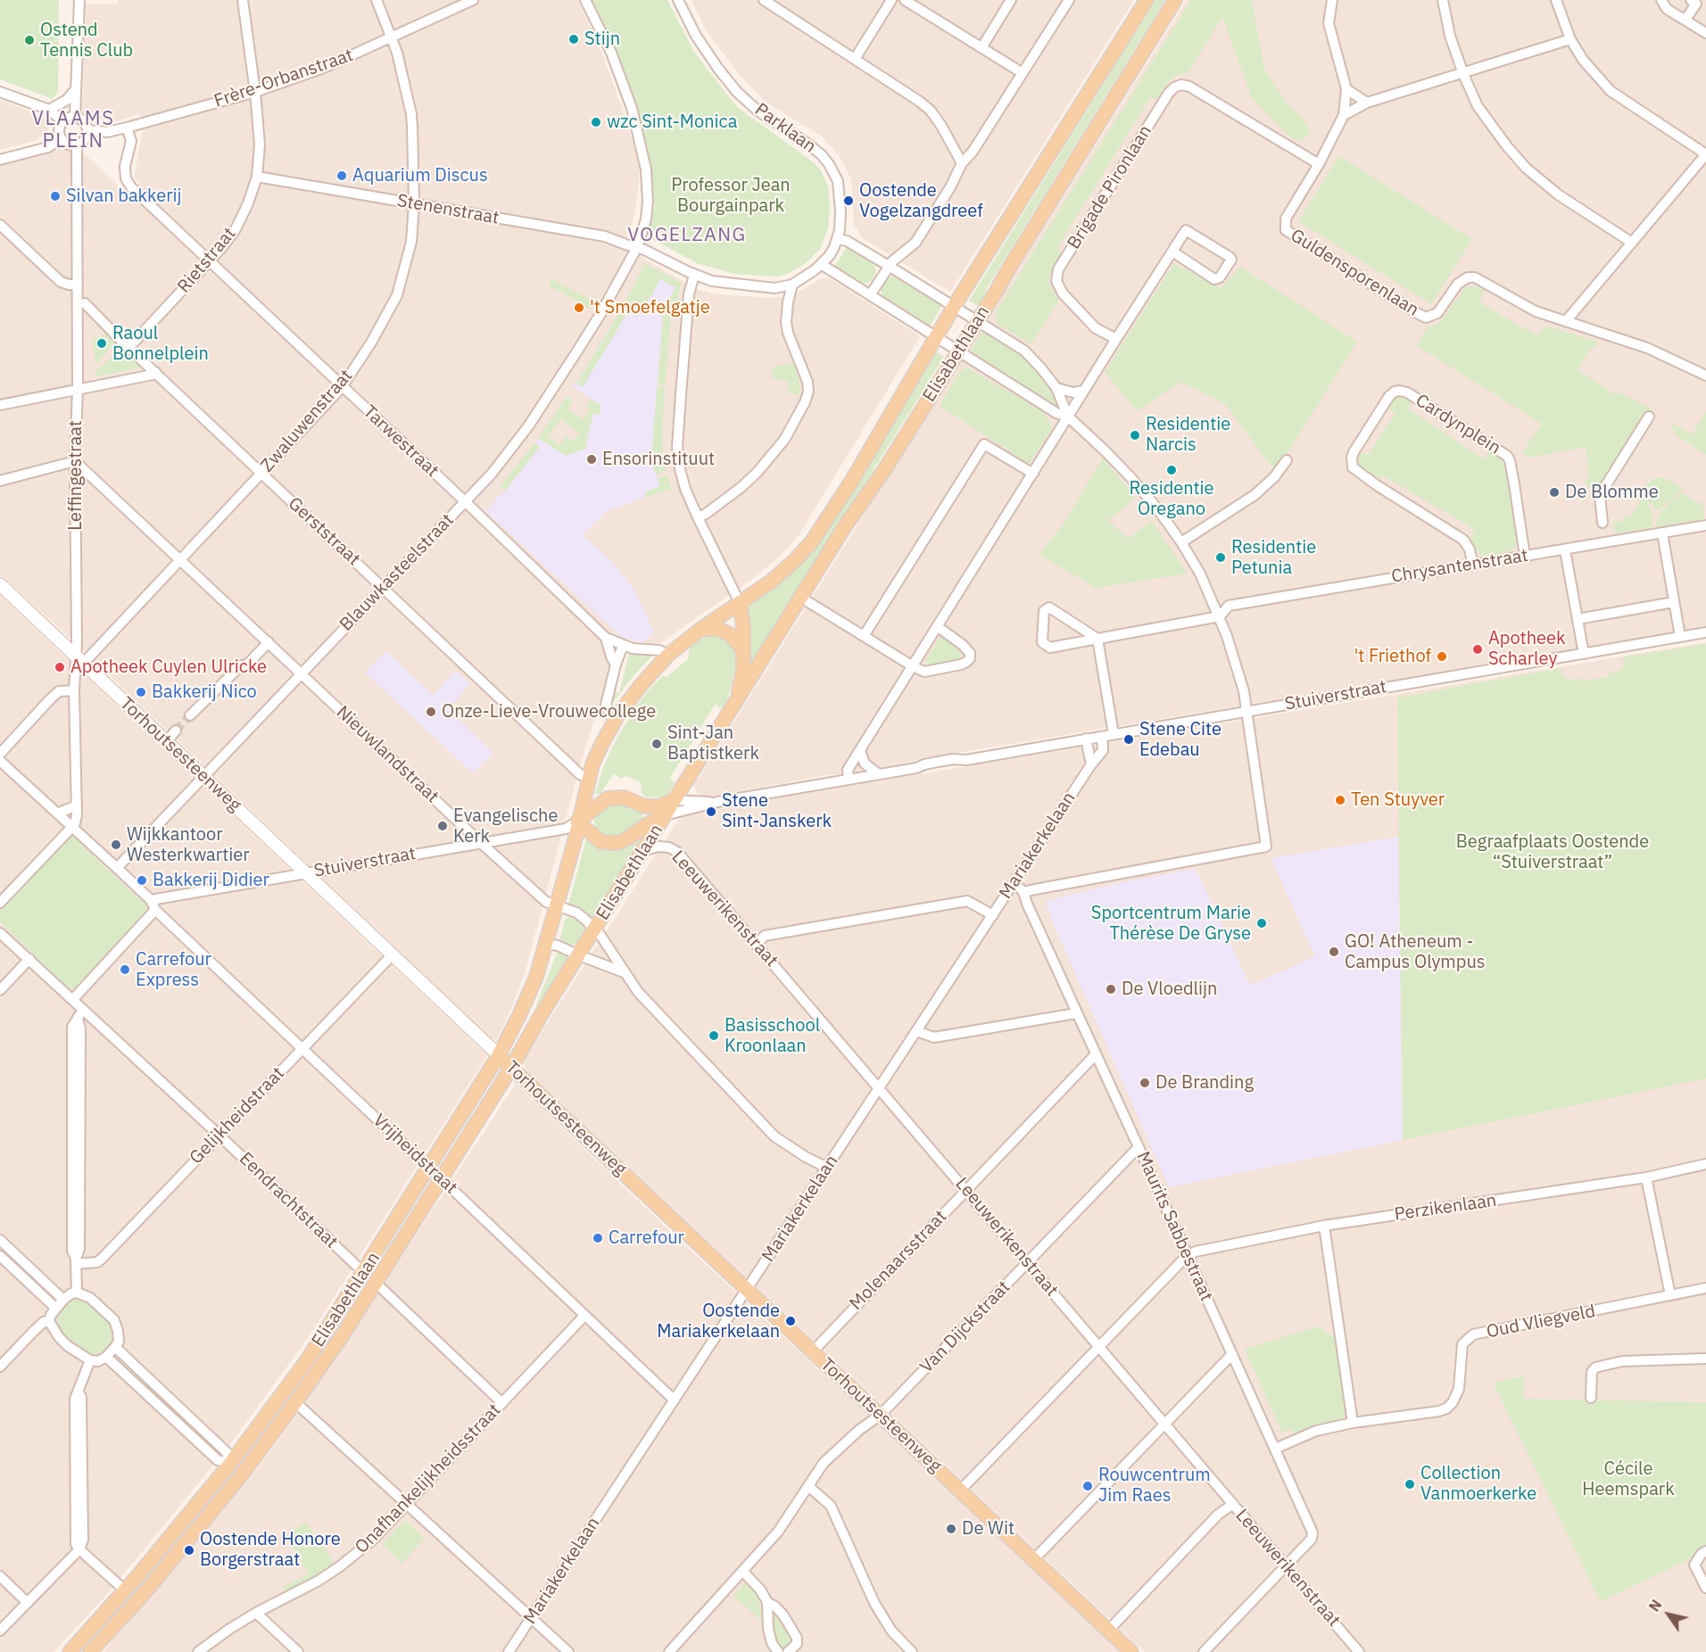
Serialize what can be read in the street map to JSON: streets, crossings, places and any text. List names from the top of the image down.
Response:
{
  "streets": {
    "main road": [
      "Elisabethlaan",
      "Torhoutsesteenweg",
      "Vrijheidstraat",
      "Eendrachtstraat"
    ],
    "street": [
      "Frère-Orbanstraat",
      "Parklaan",
      "Brigade Pironlaan",
      "Stenenstraat",
      "Rietstraat",
      "Guldensporenlaan",
      "Zwaluwenstraat",
      "Cardynplein",
      "Tarwestraat",
      "Leffingestraat",
      "Gerststraat",
      "Chrysantenstraat",
      "Blauwkasteelstraat",
      "Stuiverstraat",
      "Nieuwlandstraat",
      "Mariakerkelaan",
      "Leeuwerikenstraat",
      "Gelijkheidstraat",
      "Perzikenlaan",
      "Maurits Sabbestraat",
      "Molenaarsstraat",
      "Oud Vliegveld",
      "Van Dijckstraat",
      "Onafhankelijkheidsstraat"
    ]
  },
  "crossings": [
    ["Frère-Orbanstraat", "Rietstraat"],
    ["Frère-Orbanstraat", "Zwaluwenstraat"],
    ["Frère-Orbanstraat", "Tarwestraat"],
    ["Frère-Orbanstraat", "Leffingestraat"],
    ["Parklaan", "Stenenstraat"],
    ["Parklaan", "Blauwkasteelstraat"],
    ["Brigade Pironlaan", "Guldensporenlaan"],
    ["Stenenstraat", "Rietstraat"],
    ["Stenenstraat", "Zwaluwenstraat"],
    ["Stenenstraat", "Blauwkasteelstraat"],
    ["Rietstraat", "Tarwestraat"],
    ["Rietstraat", "Gerststraat"],
    ["Elisabethlaan", "Tarwestraat"],
    ["Elisabethlaan", "Gerststraat"],
    ["Elisabethlaan", "Stuiverstraat"],
    ["Elisabethlaan", "Torhoutsesteenweg"],
    ["Elisabethlaan", "Nieuwlandstraat"],
    ["Elisabethlaan", "Leeuwerikenstraat"],
    ["Elisabethlaan", "Vrijheidstraat"],
    ["Elisabethlaan", "Eendrachtstraat"],
    ["Zwaluwenstraat", "Tarwestraat"],
    ["Zwaluwenstraat", "Leffingestraat"],
    ["Zwaluwenstraat", "Gerststraat"],
    ["Zwaluwenstraat", "Torhoutsesteenweg"],
    ["Zwaluwenstraat", "Nieuwlandstraat"],
    ["Cardynplein", "Chrysantenstraat"],
    ["Tarwestraat", "Blauwkasteelstraat"],
    ["Leffingestraat", "Torhoutsesteenweg"],
    ["Leffingestraat", "Nieuwlandstraat"],
    ["Gerststraat", "Blauwkasteelstraat"],
    ["Blauwkasteelstraat", "Torhoutsesteenweg"],
    ["Blauwkasteelstraat", "Nieuwlandstraat"],
    ["Stuiverstraat", "Torhoutsesteenweg"],
    ["Stuiverstraat", "Nieuwlandstraat"],
    ["Stuiverstraat", "Mariakerkelaan"],
    ["Torhoutsesteenweg", "Mariakerkelaan"],
    ["Torhoutsesteenweg", "Gelijkheidstraat"],
    ["Torhoutsesteenweg", "Molenaarsstraat"],
    ["Torhoutsesteenweg", "Van Dijckstraat"],
    ["Mariakerkelaan", "Leeuwerikenstraat"],
    ["Mariakerkelaan", "Vrijheidstraat"],
    ["Leeuwerikenstraat", "Maurits Sabbestraat"],
    ["Leeuwerikenstraat", "Molenaarsstraat"],
    ["Leeuwerikenstraat", "Van Dijckstraat"],
    ["Gelijkheidstraat", "Vrijheidstraat"],
    ["Gelijkheidstraat", "Eendrachtstraat"],
    ["Vrijheidstraat", "Onafhankelijkheidsstraat"],
    ["Eendrachtstraat", "Onafhankelijkheidsstraat"],
    ["Perzikenlaan", "Maurits Sabbestraat"],
    ["Maurits Sabbestraat", "Molenaarsstraat"],
    ["Maurits Sabbestraat", "Oud Vliegveld"],
    ["Maurits Sabbestraat", "Van Dijckstraat"]
  ],
  "districts": ["VLAAMS PLEIN", "VOGELZANG"],
  "parks": ["Professor Jean Bourgainpark", "Begraafplaats Oostende “Stuiverstraat”", "Cécile Heemspark"],
  "places": [
    "Stijn",
    "Ostend Tennis Club",
    "wzc Sint-Monica",
    "Aquarium Discus",
    "Silvan bakkerij",
    "Oostende Vogelzangdreef",
    "'t Smoefelgatje",
    "Raoul Bonnelplein",
    "Residentie Narcis",
    "Ensorinstituut",
    "Residentie Oregano",
    "De Blomme",
    "Residentie Petunia",
    "Apotheek Scharley",
    "'t Friethof",
    "Apotheek Cuylen Ulricke",
    "Bakkerij Nico",
    "Onze-Lieve-Vrouwecollege",
    "Stene Cite Edebau",
    "Sint-Jan Baptistkerk",
    "Ten Stuyver",
    "Stene Sint-Janskerk",
    "Evangelische Kerk",
    "Wijkkantoor Westerkwartier",
    "Bakkerij Didier",
    "Sportcentrum Marie Thérèse De Gryse",
    "GO! Atheneum - Campus Olympus",
    "Carrefour Express",
    "De Vloedlijn",
    "Basisschool Kroonlaan",
    "De Branding",
    "Carrefour",
    "Oostende Mariakerkelaan",
    "Collection Vanmoerkerke",
    "Rouwcentrum Jim Raes",
    "De Wit",
    "Oostende Honore Borgerstraat"
  ],
  "north": "top left"
}
